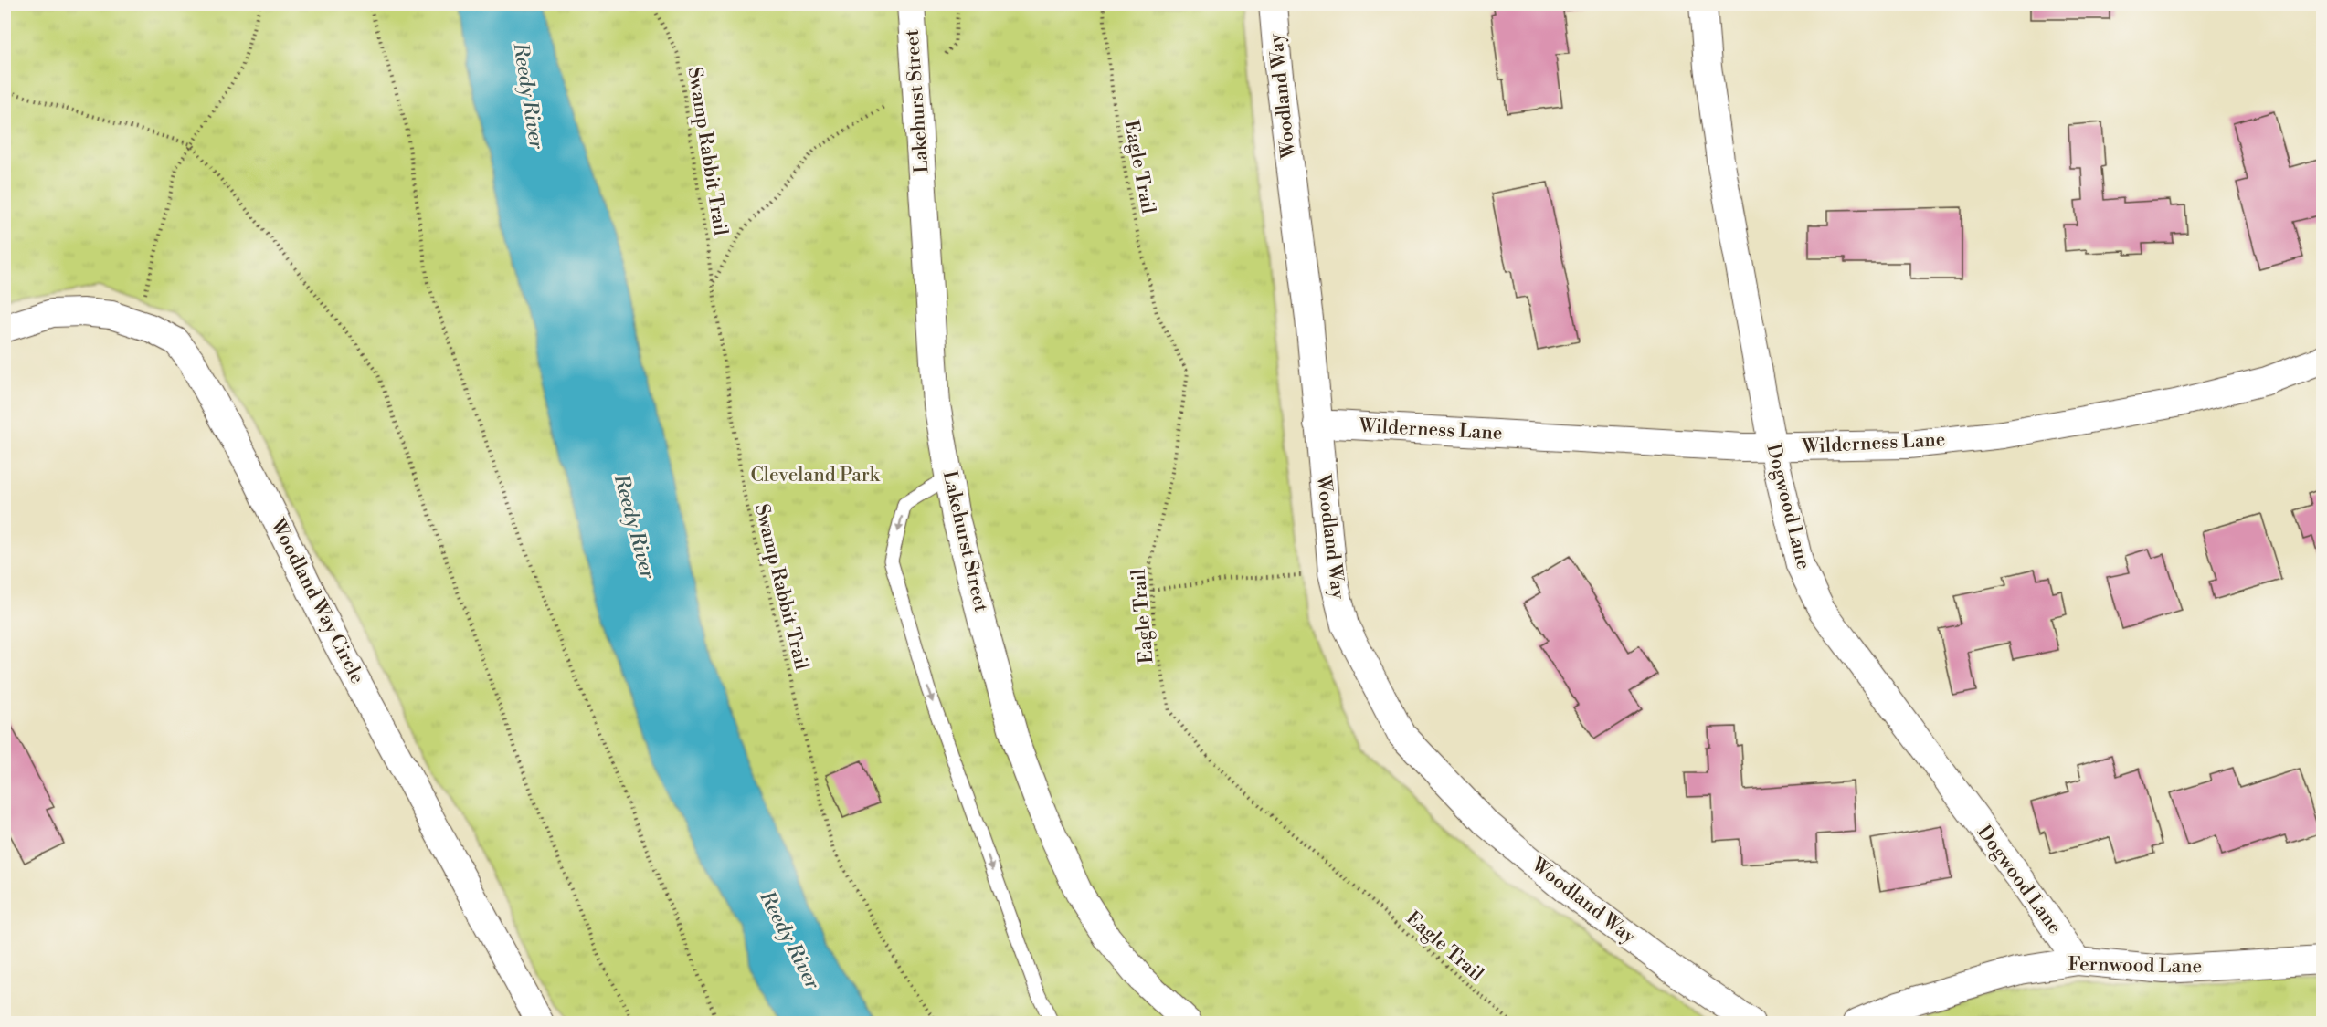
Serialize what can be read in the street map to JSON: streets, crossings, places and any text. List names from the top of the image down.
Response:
{
  "streets": {
    "street": [
      "Woodland Way",
      "Lakehurst Street",
      "Wilderness Lane",
      "Dogwood Lane",
      "Woodland Way Circle",
      "Fernwood Lane"
    ],
    "path": ["Swamp Rabbit Trail", "Eagle Trail"]
  },
  "crossings": [
    ["Woodland Way", "Wilderness Lane"],
    ["Wilderness Lane", "Dogwood Lane"],
    ["Dogwood Lane", "Fernwood Lane"]
  ],
  "water": ["Reedy River"],
  "parks": ["Cleveland Park"]
}
